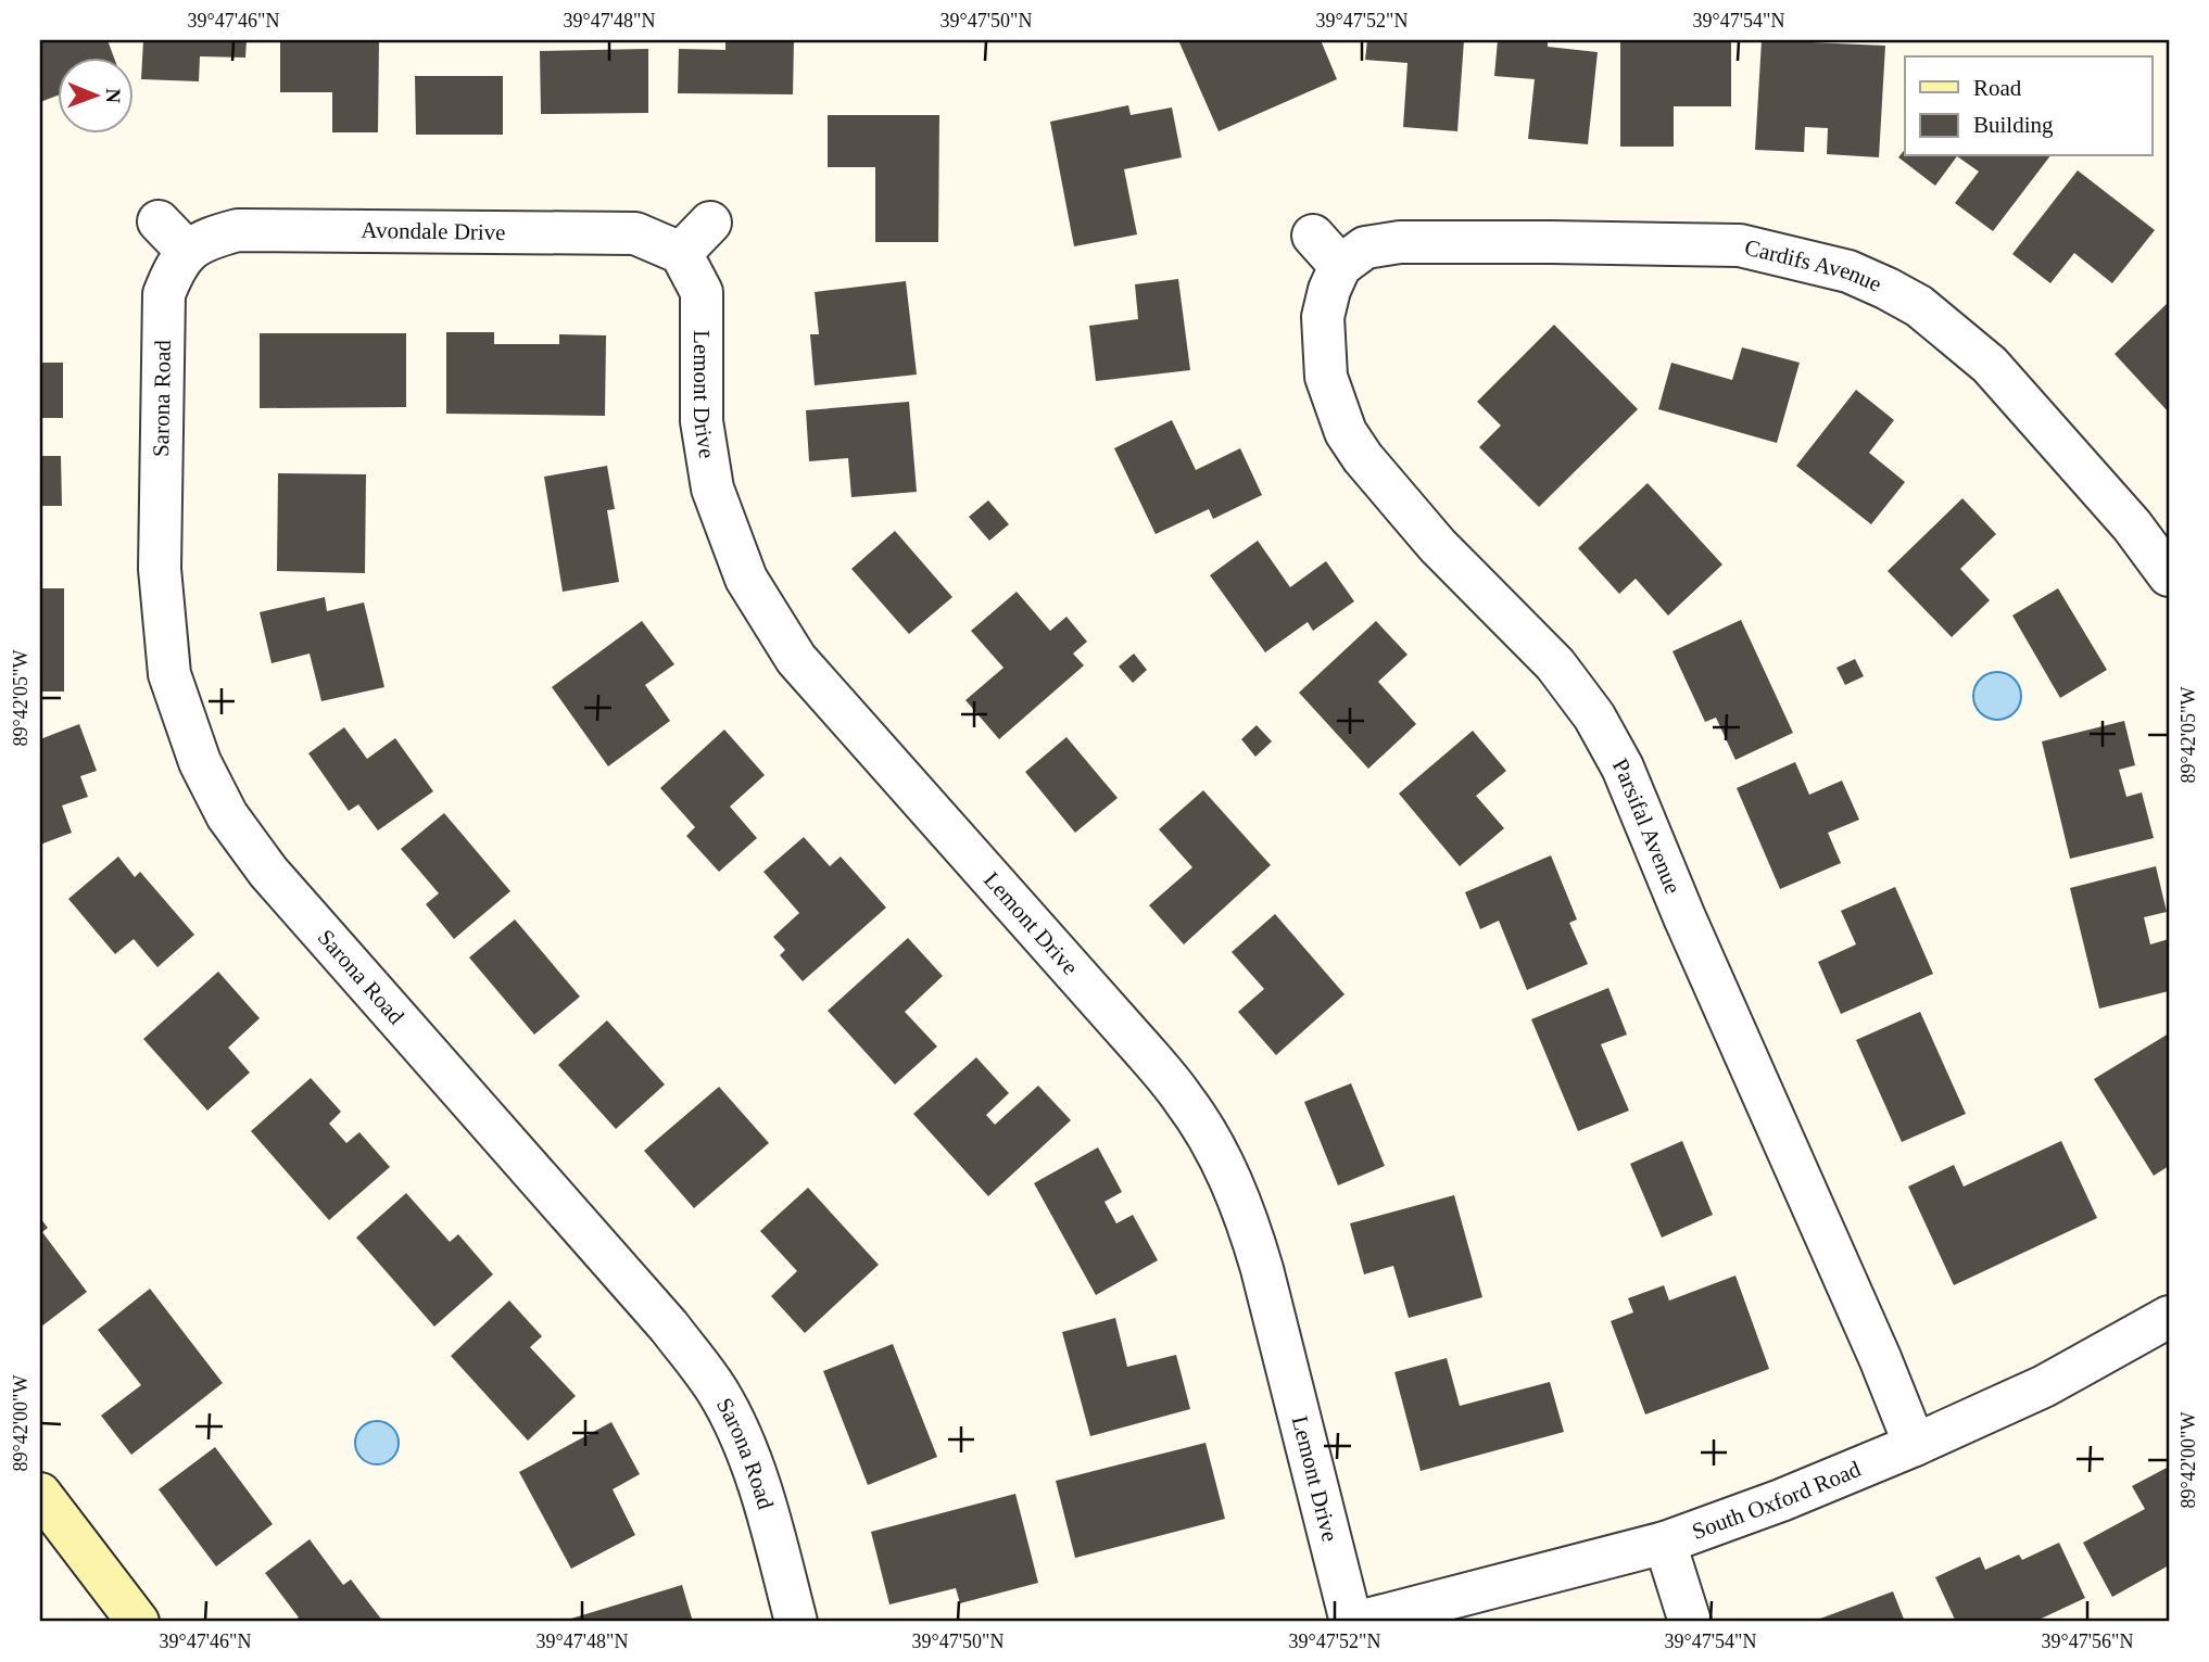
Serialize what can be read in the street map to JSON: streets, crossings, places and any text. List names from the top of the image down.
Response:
{
  "streets": {
    "street": [
      "Avondale Drive",
      "Cardifs Avenue",
      "Lemont Drive",
      "Sarona Road",
      "Parsifal Avenue",
      "South Oxford Road"
    ]
  },
  "crossings": [
    ["Avondale Drive", "Lemont Drive"],
    ["Avondale Drive", "Sarona Road"],
    ["Cardifs Avenue", "Parsifal Avenue"],
    ["Parsifal Avenue", "South Oxford Road"]
  ],
  "legend": ["Road", "Building"],
  "north": "right",
  "coordinates": [
    "39°47'46\"N",
    "39°47'48\"N",
    "39°47'50\"N",
    "39°47'52\"N",
    "39°47'54\"N",
    "89°42'05\"W",
    "89°42'00\"W",
    "39°47'56\"N"
  ]
}
